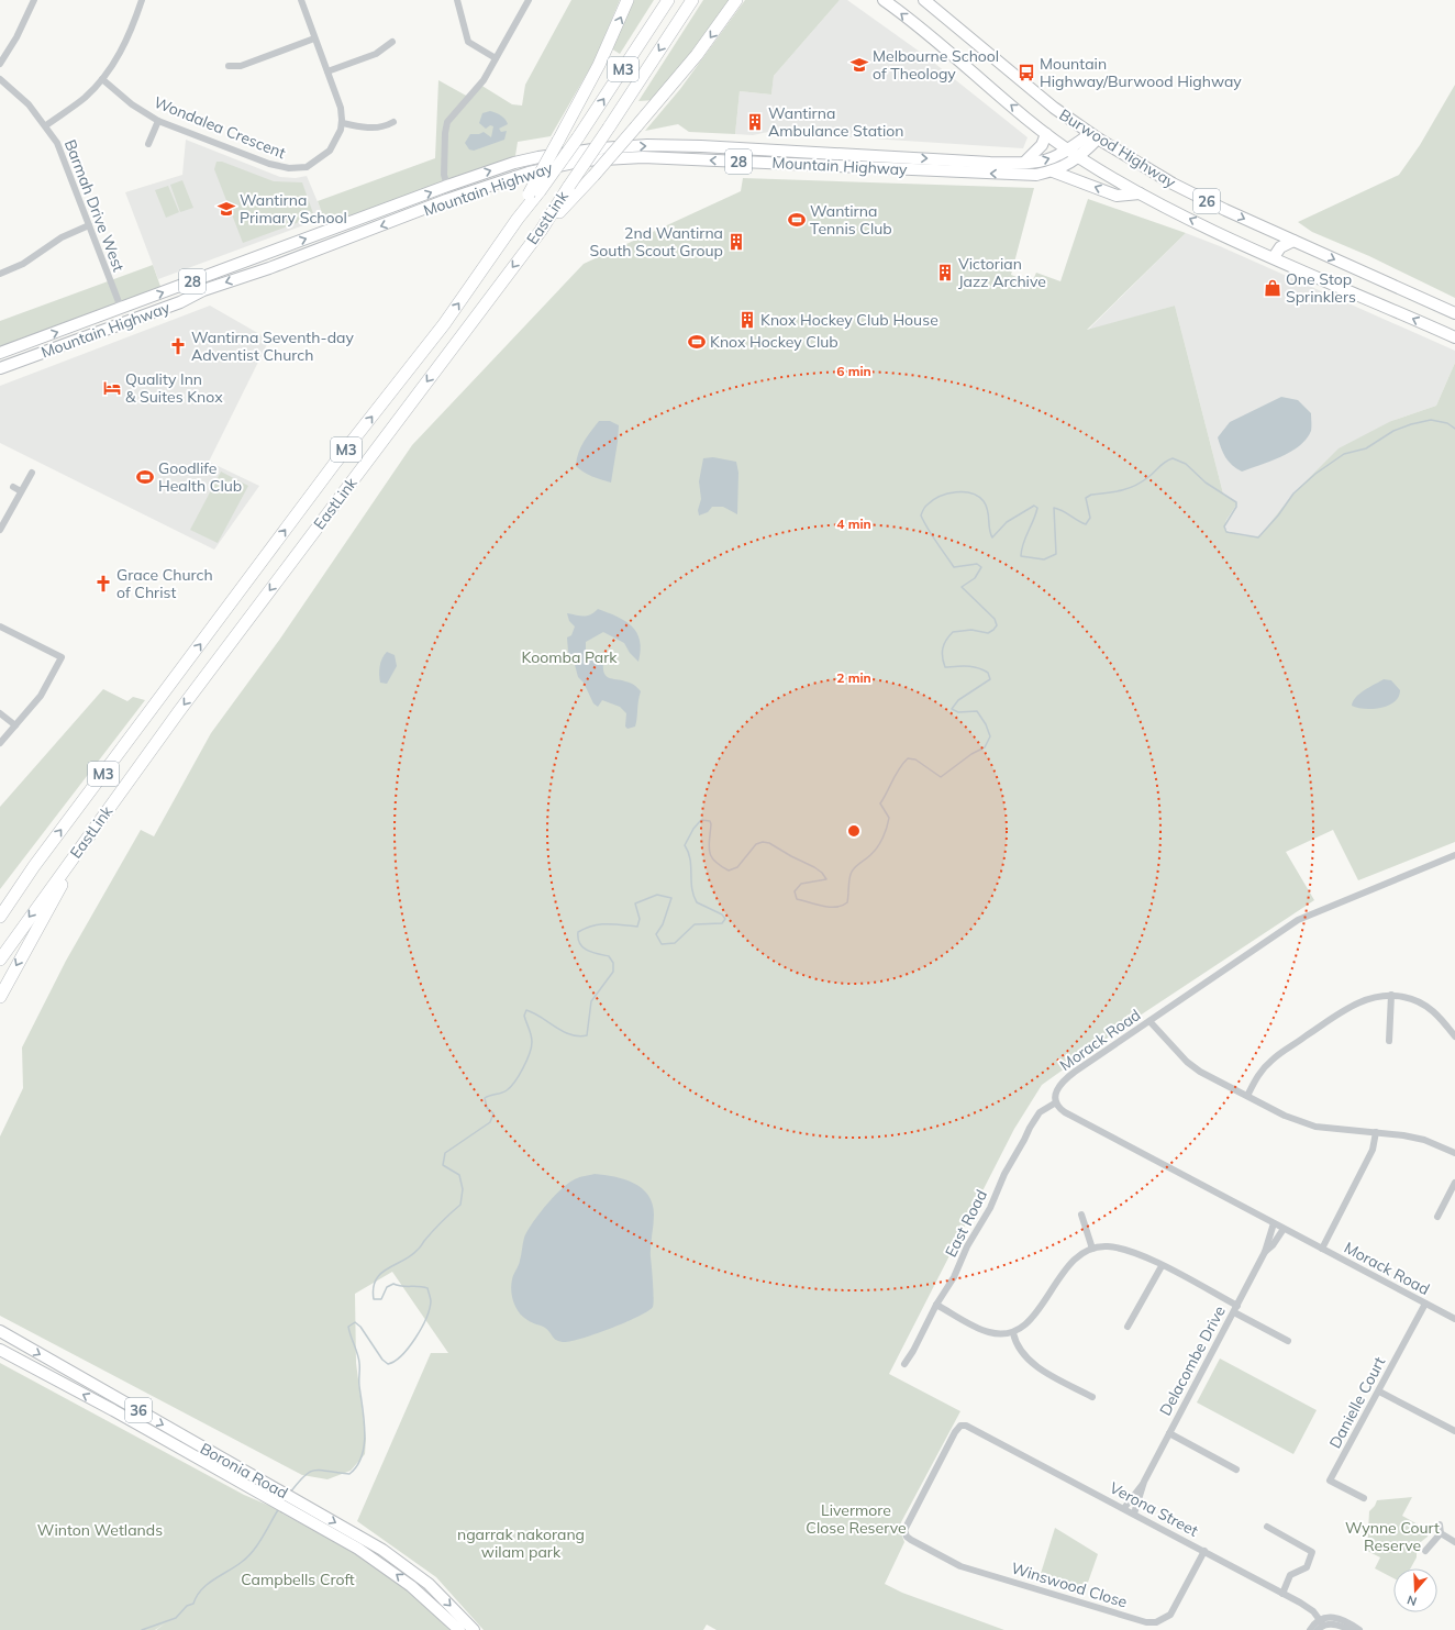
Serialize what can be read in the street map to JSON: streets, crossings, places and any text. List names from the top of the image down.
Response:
{
  "streets": {
    "highway": ["M3", "EastLink"],
    "main road": [
      "Burwood Highway",
      "28",
      "Mountain Highway",
      "26",
      "36",
      "Boronia Road"
    ],
    "street": [
      "Wondalea Crescent",
      "Barmah Drive West",
      "Morack Road",
      "East Road",
      "Delacombe Drive",
      "Danielle Court",
      "Verona Street",
      "Winswood Close"
    ]
  },
  "crossings": [
    ["Burwood Highway", "Mountain Highway"],
    ["Mountain Highway", "Barmah Drive West"],
    ["Morack Road", "East Road"],
    ["Morack Road", "Delacombe Drive"],
    ["Morack Road", "Danielle Court"],
    ["Delacombe Drive", "Verona Street"],
    ["Verona Street", "Winswood Close"]
  ],
  "parks": [
    "Koomba Park",
    "Livermore Close Reserve",
    "Wynne Court Reserve",
    "Winton Wetlands",
    "ngarrak nakorang wilam park",
    "Campbells Croft"
  ],
  "places": {
    "school or university": ["Melbourne School of Theology", "Wantirna Primary School"],
    "bus stop": ["Mountain Highway/Burwood Highway"],
    "building": [
      "Wantirna Ambulance Station",
      "2nd Wantirna South Scout Group",
      "Victorian Jazz Archive",
      "Knox Hockey Club House"
    ],
    "sports": ["Wantirna Tennis Club", "Knox Hockey Club", "Goodlife Health Club"],
    "shop": ["One Stop Sprinklers"],
    "church": ["Wantirna Seventh-day Adventist Church", "Grace Church of Christ"],
    "hotel": ["Quality Inn & Suites Knox"]
  },
  "north": "bottom",
  "rings": ["6 min", "4 min", "2 min"]
}
